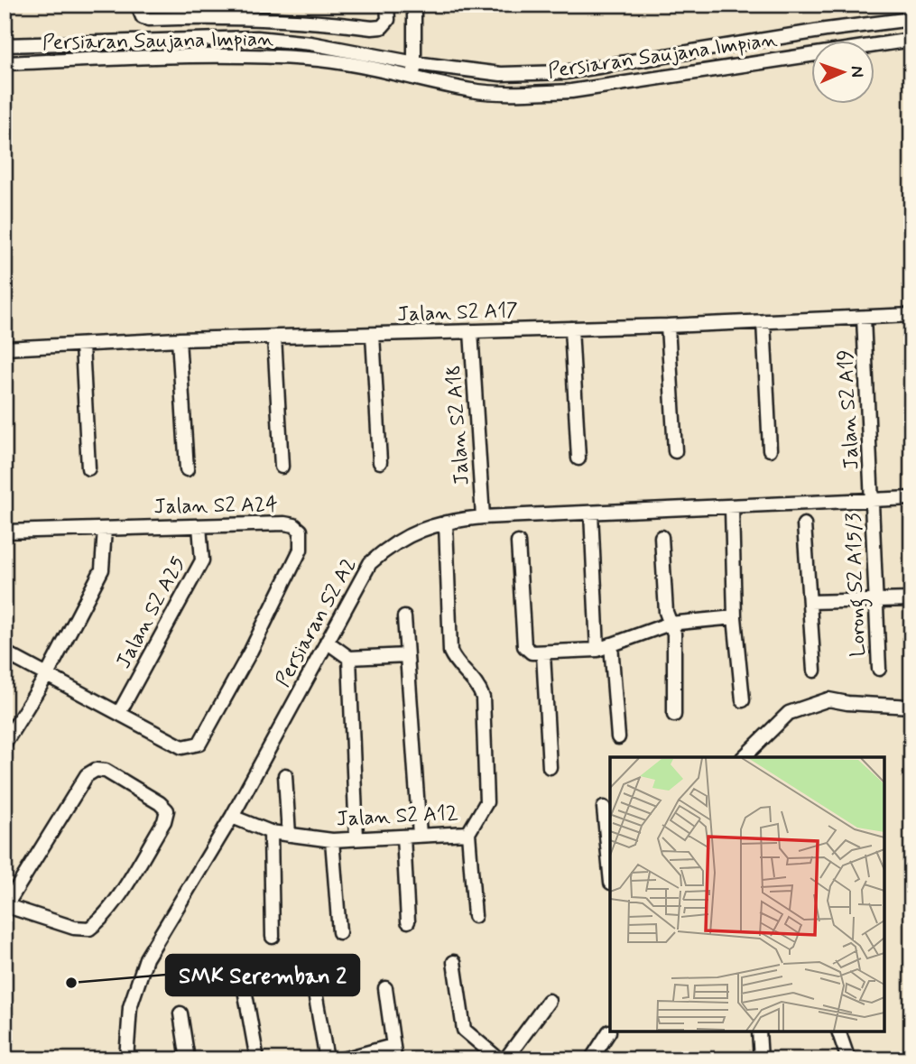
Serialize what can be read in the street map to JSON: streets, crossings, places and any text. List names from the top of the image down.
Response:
{
  "streets": {
    "street": [
      "Persiaran Saujana Impian",
      "Jalan S2 A17",
      "Jalan S2 A19",
      "Jalan S2 A18",
      "Jalan S2 A24",
      "Lorong S2 A15/3",
      "Jalan S2 A25",
      "Persiaran S2 A2",
      "Jalan S2 A12"
    ]
  },
  "crossings": [
    ["Jalan S2 A17", "Jalan S2 A19"],
    ["Jalan S2 A17", "Jalan S2 A18"],
    ["Jalan S2 A19", "Lorong S2 A15/3"],
    ["Jalan S2 A19", "Persiaran S2 A2"],
    ["Jalan S2 A18", "Persiaran S2 A2"],
    ["Jalan S2 A24", "Jalan S2 A25"],
    ["Lorong S2 A15/3", "Persiaran S2 A2"],
    ["Persiaran S2 A2", "Jalan S2 A12"]
  ],
  "places": ["SMK Seremban 2"],
  "north": "right"
}
